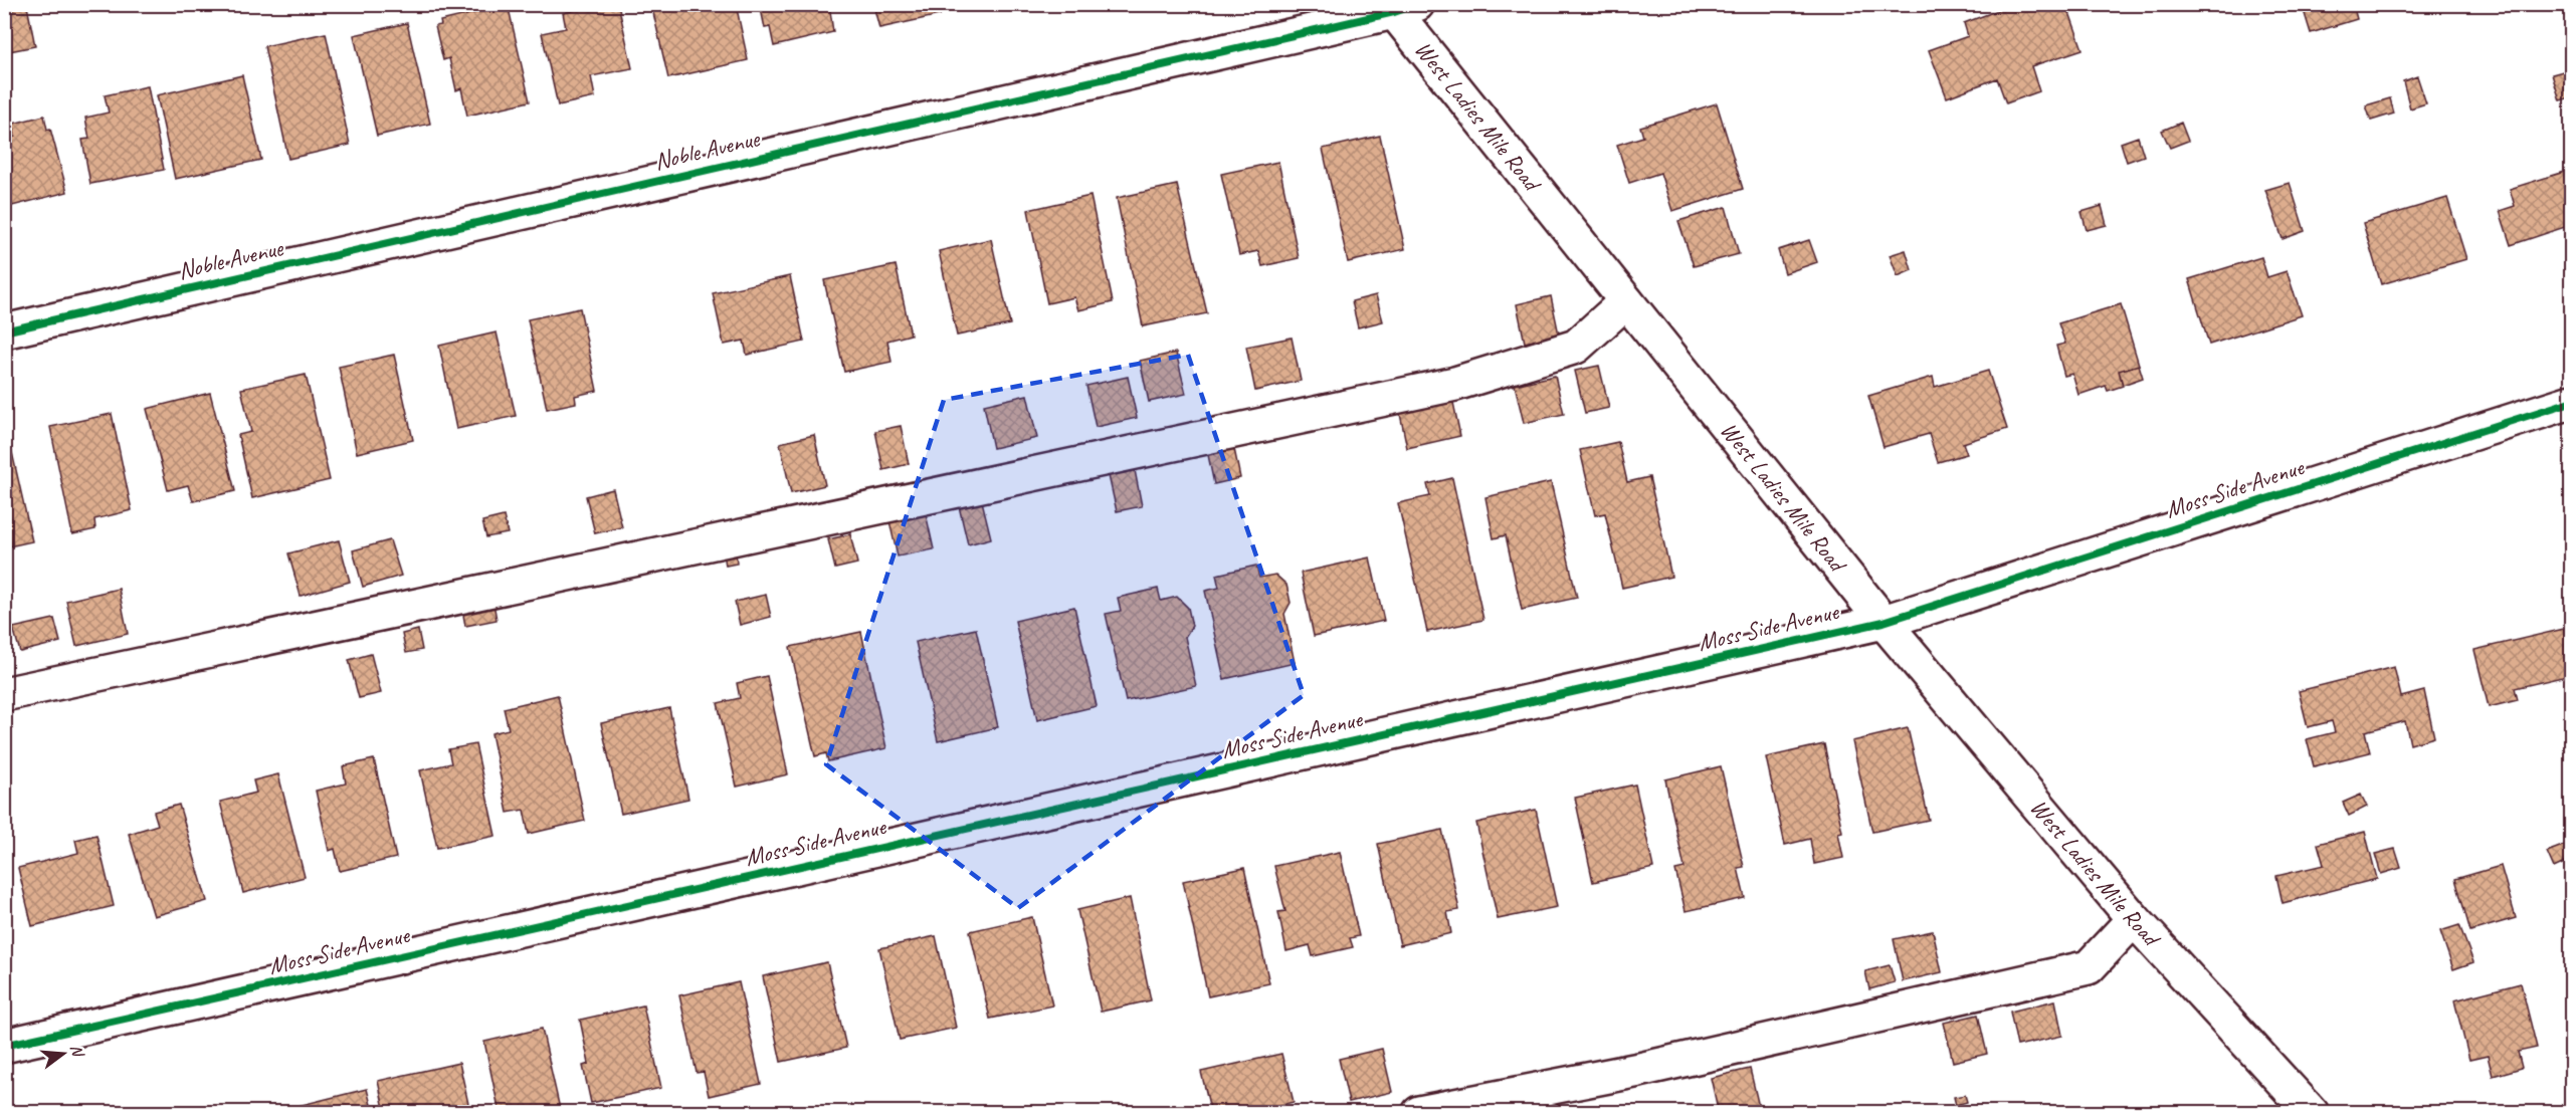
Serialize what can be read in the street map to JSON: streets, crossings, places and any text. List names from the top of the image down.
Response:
{
  "streets": {
    "street": ["West Ladies Mile Road", "Noble Avenue", "Moss Side Avenue"]
  },
  "crossings": [
    ["West Ladies Mile Road", "Noble Avenue"],
    ["West Ladies Mile Road", "Moss Side Avenue"]
  ],
  "north": "right"
}
